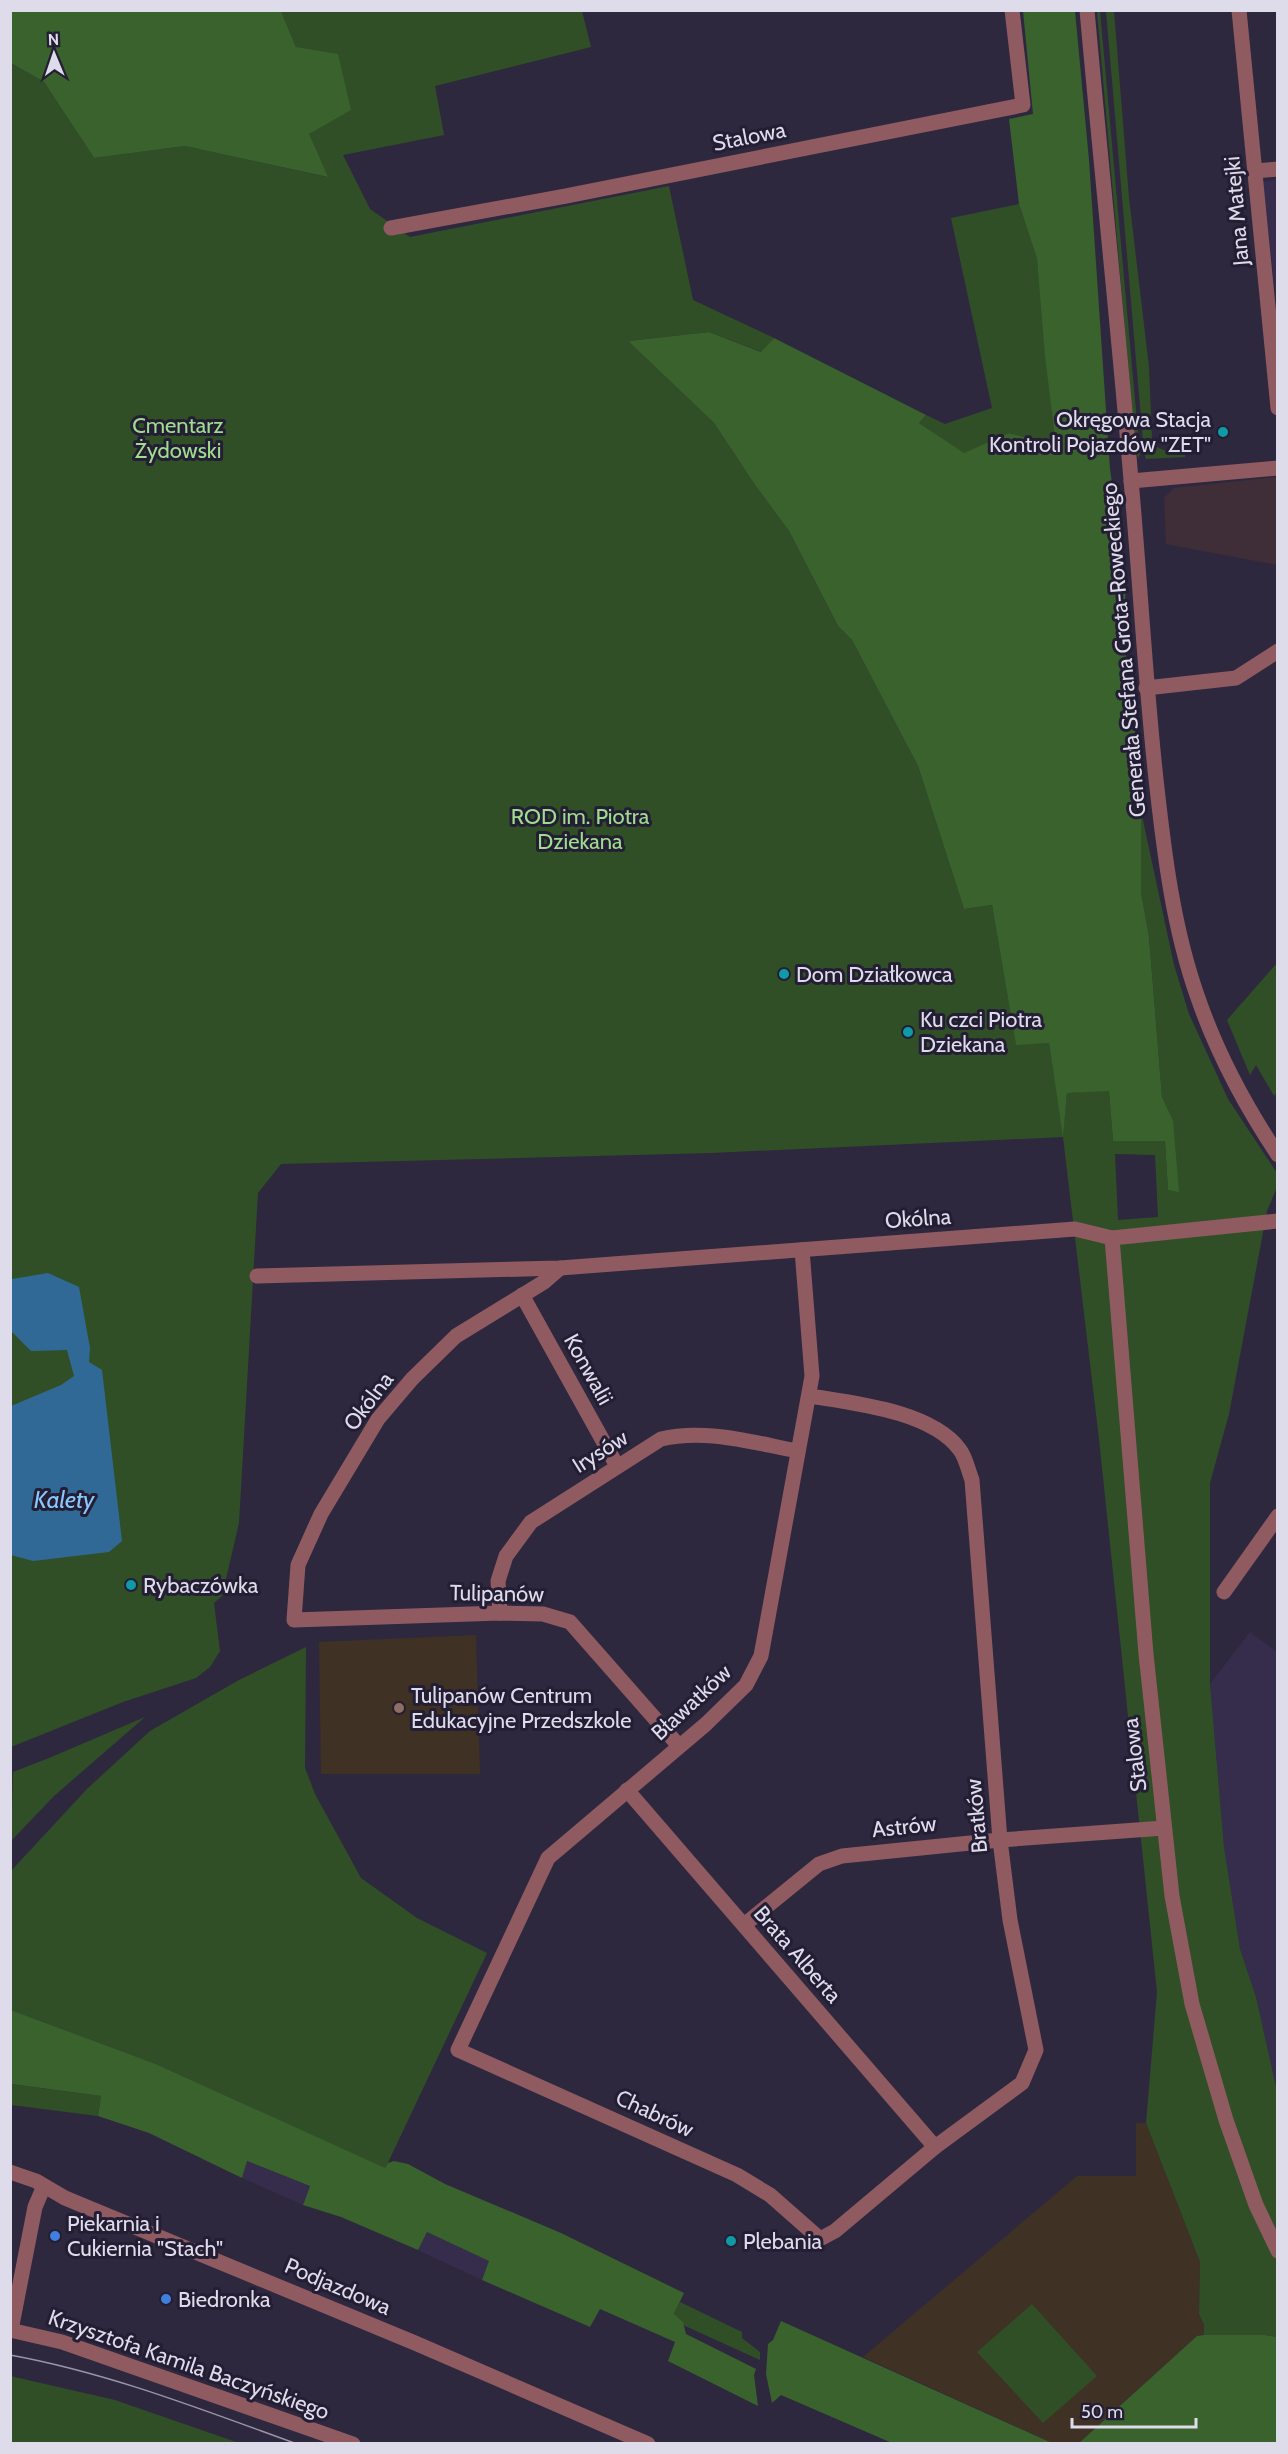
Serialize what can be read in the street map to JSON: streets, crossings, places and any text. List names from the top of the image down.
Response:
{
  "streets": {
    "street": [
      "Stalowa",
      "Jana Matejki",
      "Generała Stefana Grota-Roweckiego",
      "Okólna",
      "Konwalii",
      "Irysów",
      "Tulipanów",
      "Bławatków",
      "Bratków",
      "Astrów",
      "Brata Alberta",
      "Chabrów",
      "Podjazdowa",
      "Krzysztofa Kamila Baczyńskiego"
    ]
  },
  "crossings": [
    ["Stalowa", "Okólna"],
    ["Stalowa", "Astrów"],
    ["Okólna", "Konwalii"],
    ["Okólna", "Tulipanów"],
    ["Okólna", "Bławatków"],
    ["Konwalii", "Irysów"],
    ["Irysów", "Tulipanów"],
    ["Irysów", "Bławatków"],
    ["Tulipanów", "Bławatków"],
    ["Bławatków", "Bratków"],
    ["Bławatków", "Brata Alberta"],
    ["Bławatków", "Chabrów"],
    ["Bratków", "Astrów"],
    ["Bratków", "Brata Alberta"],
    ["Bratków", "Chabrów"],
    ["Astrów", "Brata Alberta"]
  ],
  "water": ["Kalety"],
  "parks": ["Cmentarz Żydowski", "ROD im. Piotra Dziekana"],
  "places": [
    "Okręgowa Stacja Kontroli Pojazdów \"ZET\"",
    "Dom Działkowca",
    "Ku czci Piotra Dziekana",
    "Rybaczówka",
    "Tulipanów Centrum Edukacyjne Przedszkole",
    "Piekarnia i Cukiernia \"Stach\"",
    "Plebania",
    "Biedronka"
  ],
  "scale_bar": "50 m",
  "north": "top"
}
